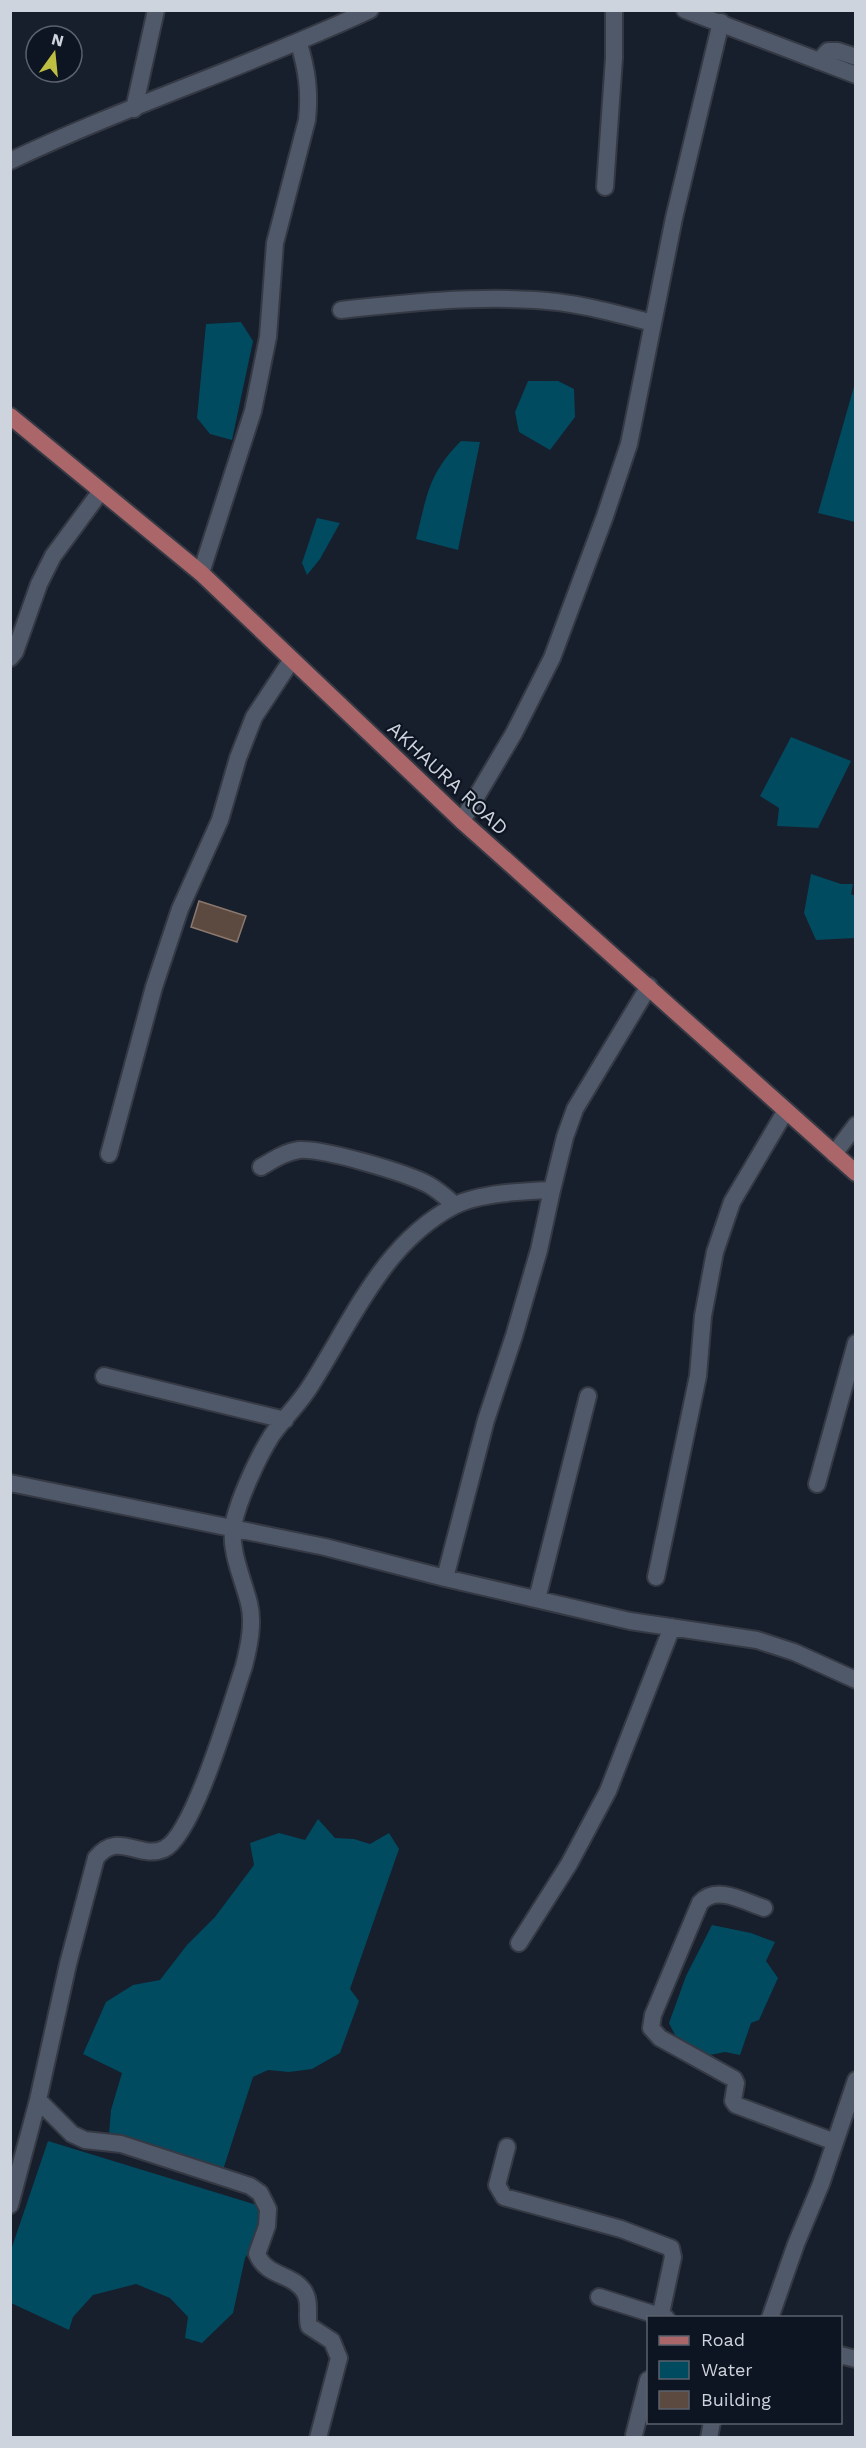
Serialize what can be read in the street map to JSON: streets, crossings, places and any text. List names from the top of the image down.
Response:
{
  "streets": {
    "main road": ["AKHAURA ROAD"]
  },
  "legend": ["Road", "Water", "Building"],
  "north": "top"
}
